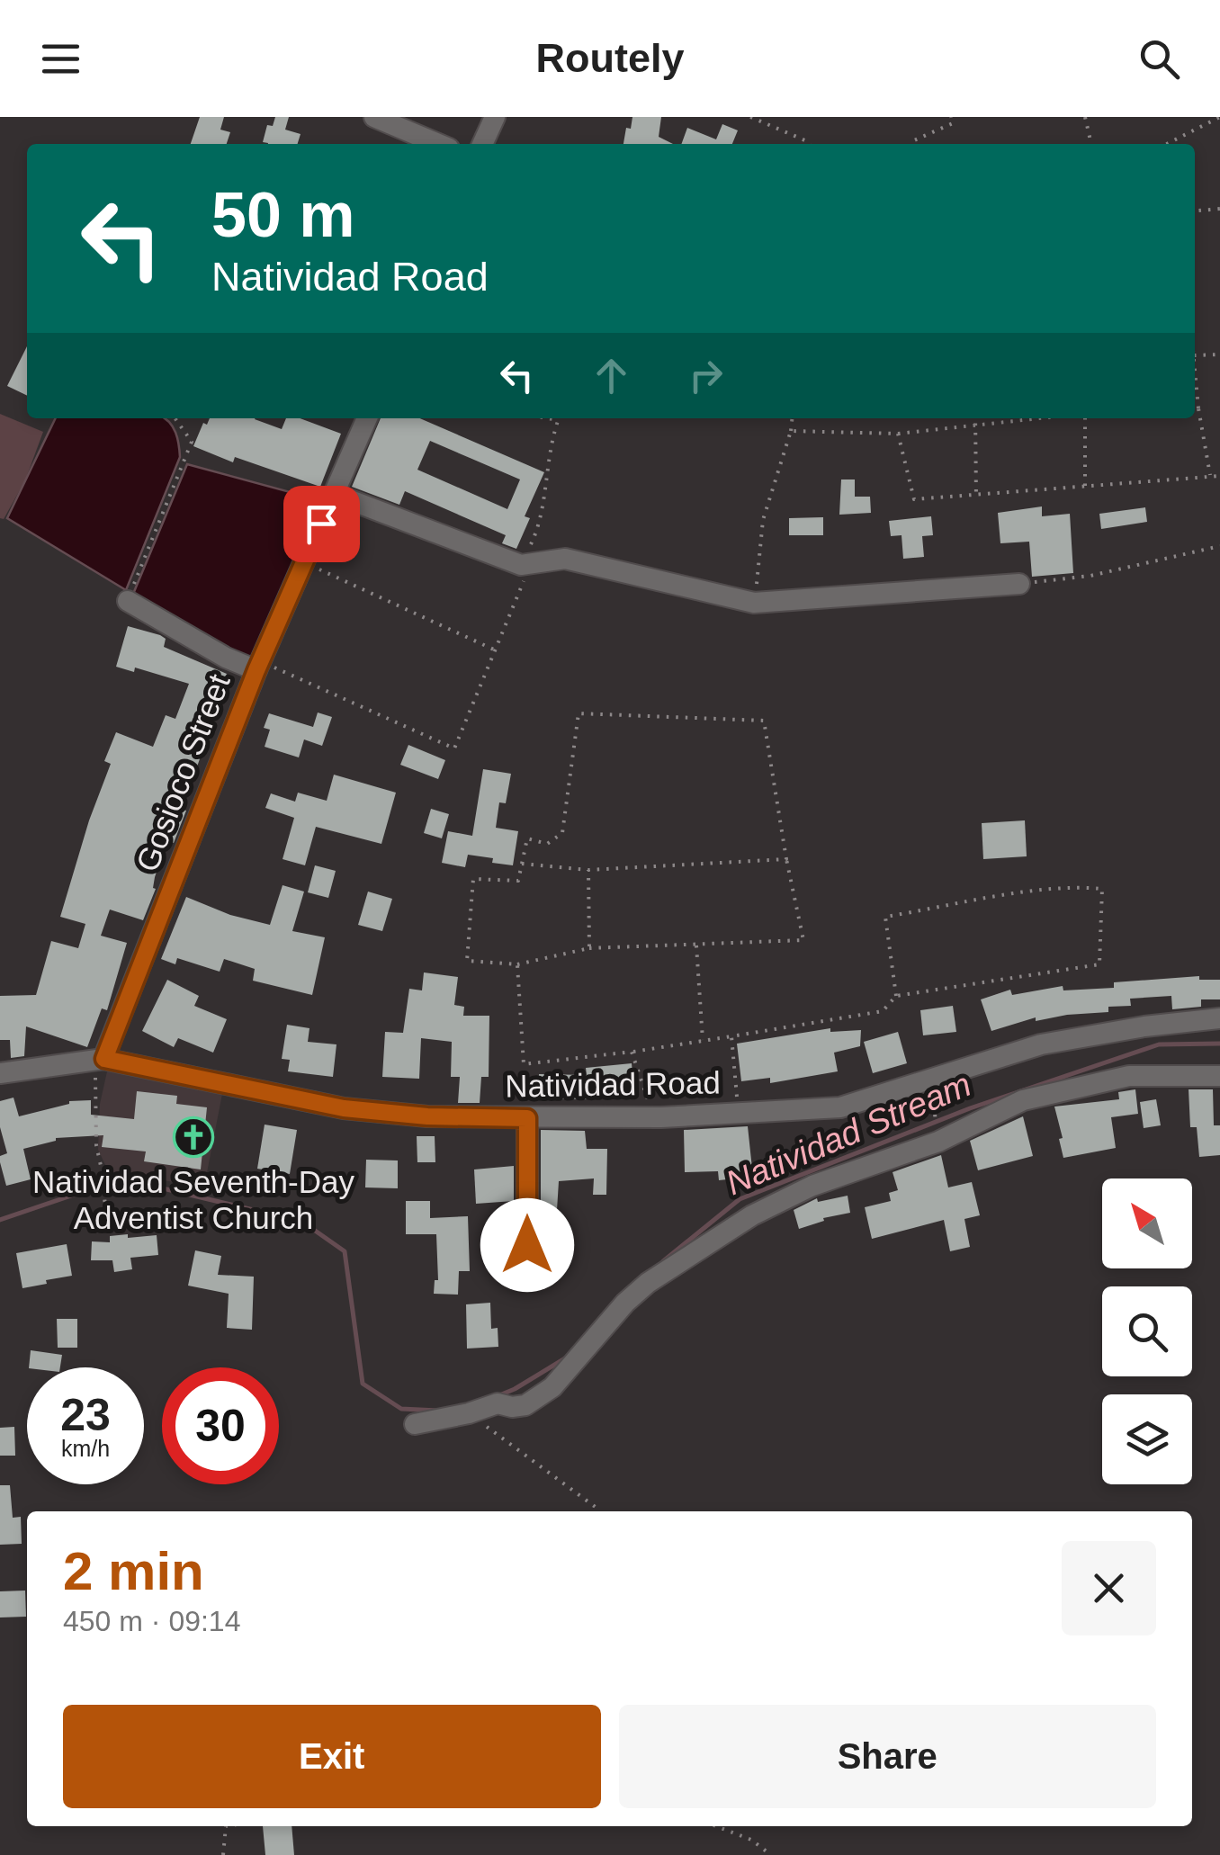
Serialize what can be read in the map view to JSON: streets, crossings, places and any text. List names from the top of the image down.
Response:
{
  "streets": {
    "street": ["Gosioco Street", "Natividad Road"]
  },
  "crossings": [
    ["Gosioco Street", "Natividad Road"]
  ],
  "water": ["Natividad Stream"],
  "places": {
    "church": ["Natividad Seventh-Day Adventist Church"]
  },
  "north": "top left",
  "page": {
    "header": "Routely",
    "turn": ["50 m", "Natividad Road"],
    "speed": "23 km/h",
    "limit": "30",
    "heading": ["2 min", "450 m · 09:14"],
    "buttons": ["Exit", "Share"]
  }
}
